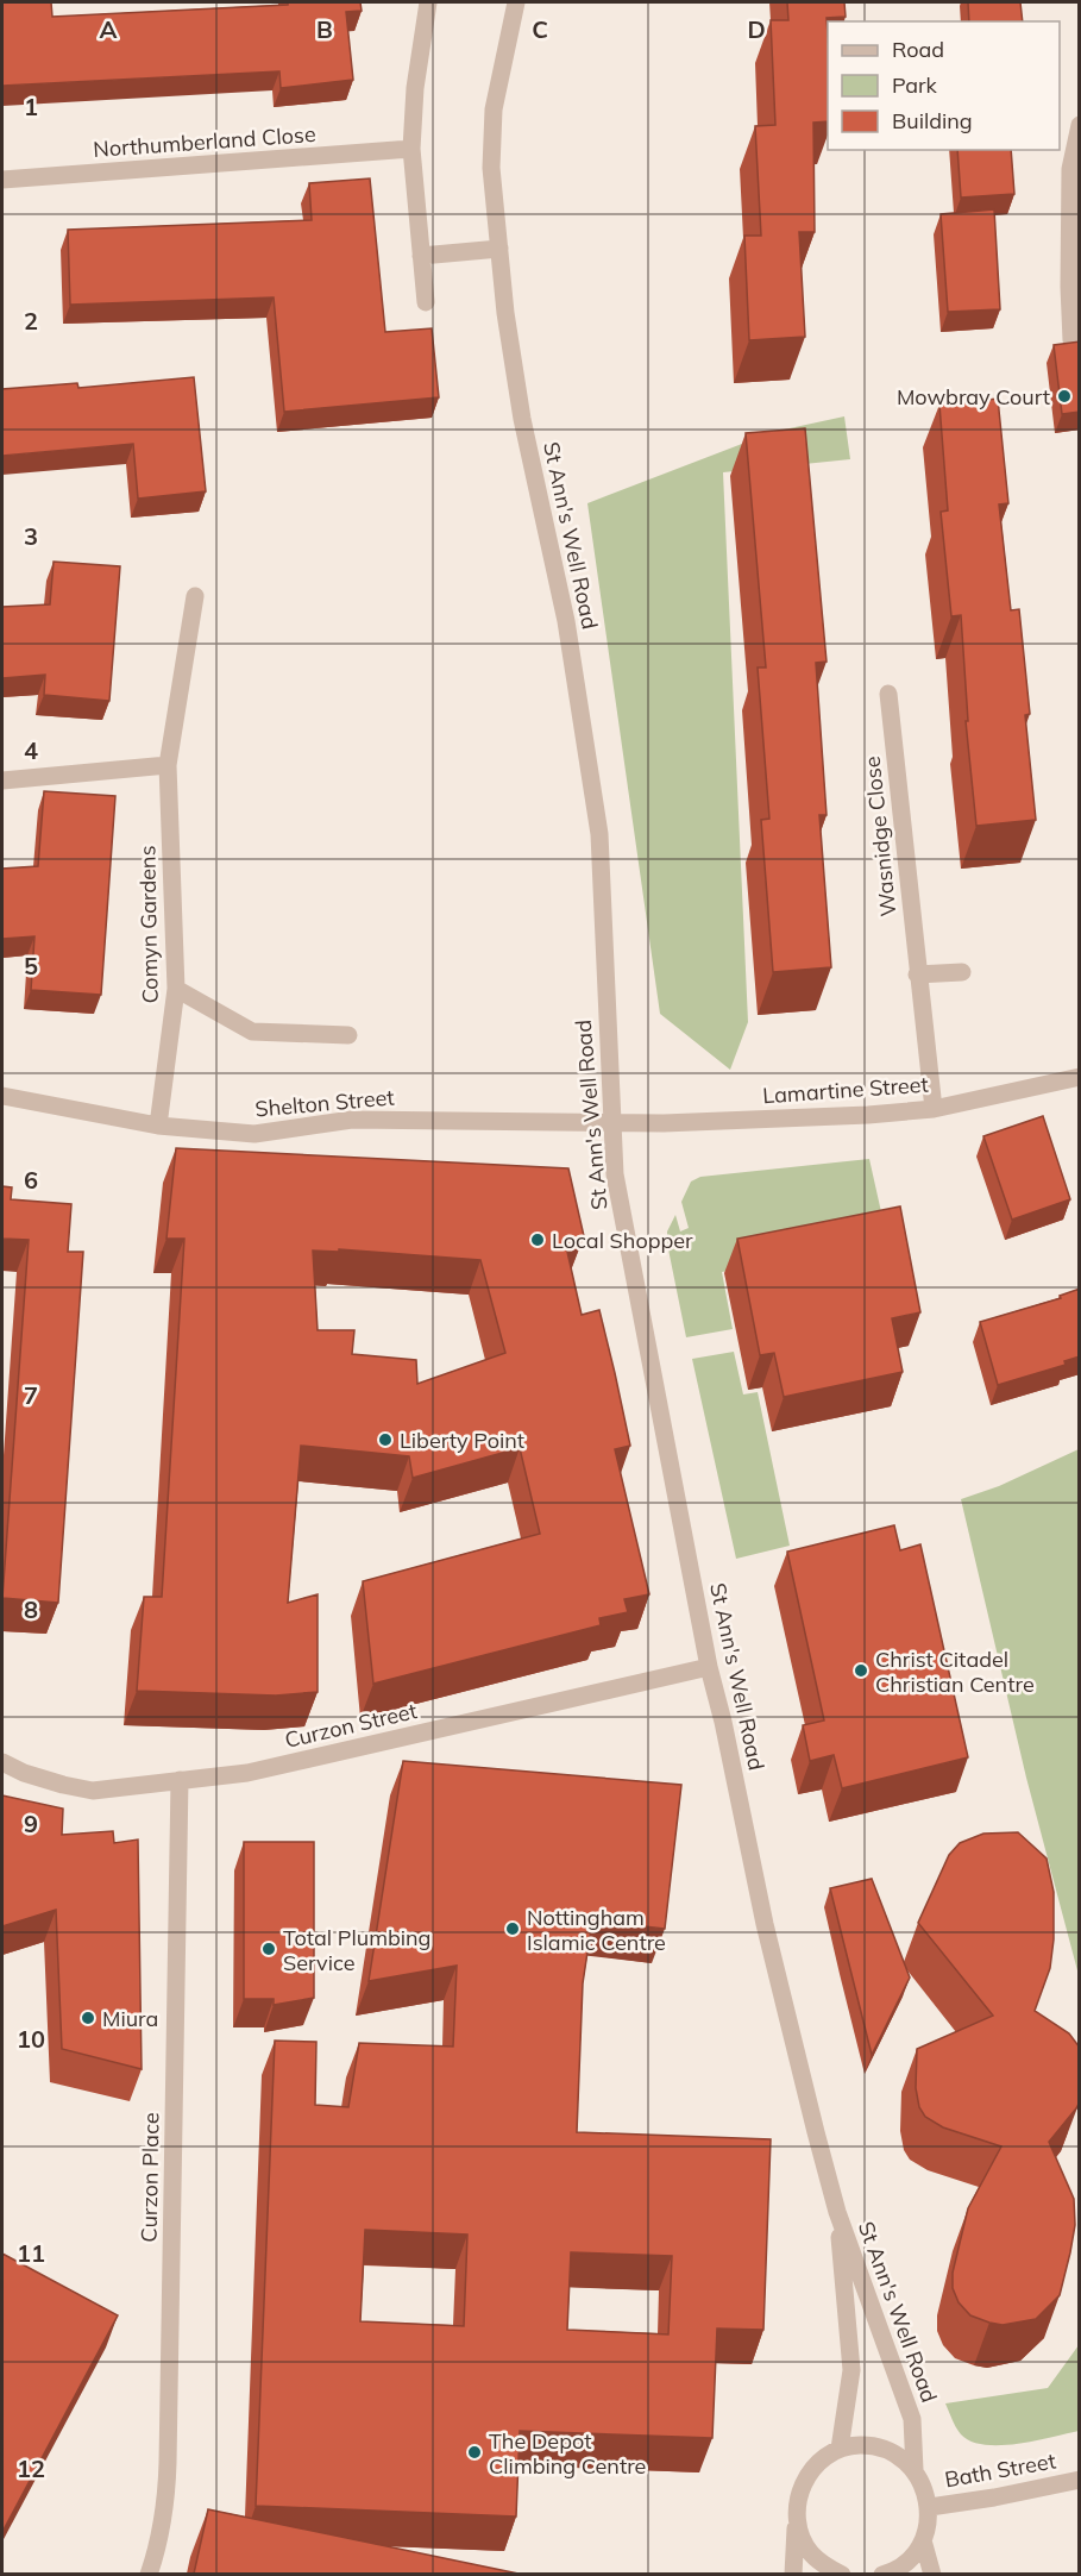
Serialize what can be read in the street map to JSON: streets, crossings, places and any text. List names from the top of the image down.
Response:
{
  "streets": {
    "street": [
      "Northumberland Close",
      "St Ann's Well Road",
      "Wasnidge Close",
      "Comyn Gardens",
      "Lamartine Street",
      "Shelton Street",
      "Curzon Street",
      "Curzon Place",
      "Bath Street"
    ]
  },
  "crossings": [
    ["St Ann's Well Road", "Lamartine Street"],
    ["St Ann's Well Road", "Shelton Street"],
    ["St Ann's Well Road", "Curzon Street"],
    ["Wasnidge Close", "Lamartine Street"],
    ["Comyn Gardens", "Shelton Street"],
    ["Lamartine Street", "Shelton Street"],
    ["Curzon Street", "Curzon Place"]
  ],
  "places": [
    "Mowbray Court",
    "Local Shopper",
    "Liberty Point",
    "Christ Citadel Christian Centre",
    "Nottingham Islamic Centre",
    "Total Plumbing Service",
    "Miura",
    "The Depot Climbing Centre"
  ],
  "legend": ["Road", "Park", "Building"],
  "grid": {
    "columns": [
      "A",
      "B",
      "C",
      "D"
    ],
    "rows": [
      "1",
      "2",
      "3",
      "4",
      "5",
      "6",
      "7",
      "8",
      "9",
      "10",
      "11",
      "12"
    ]
  }
}
